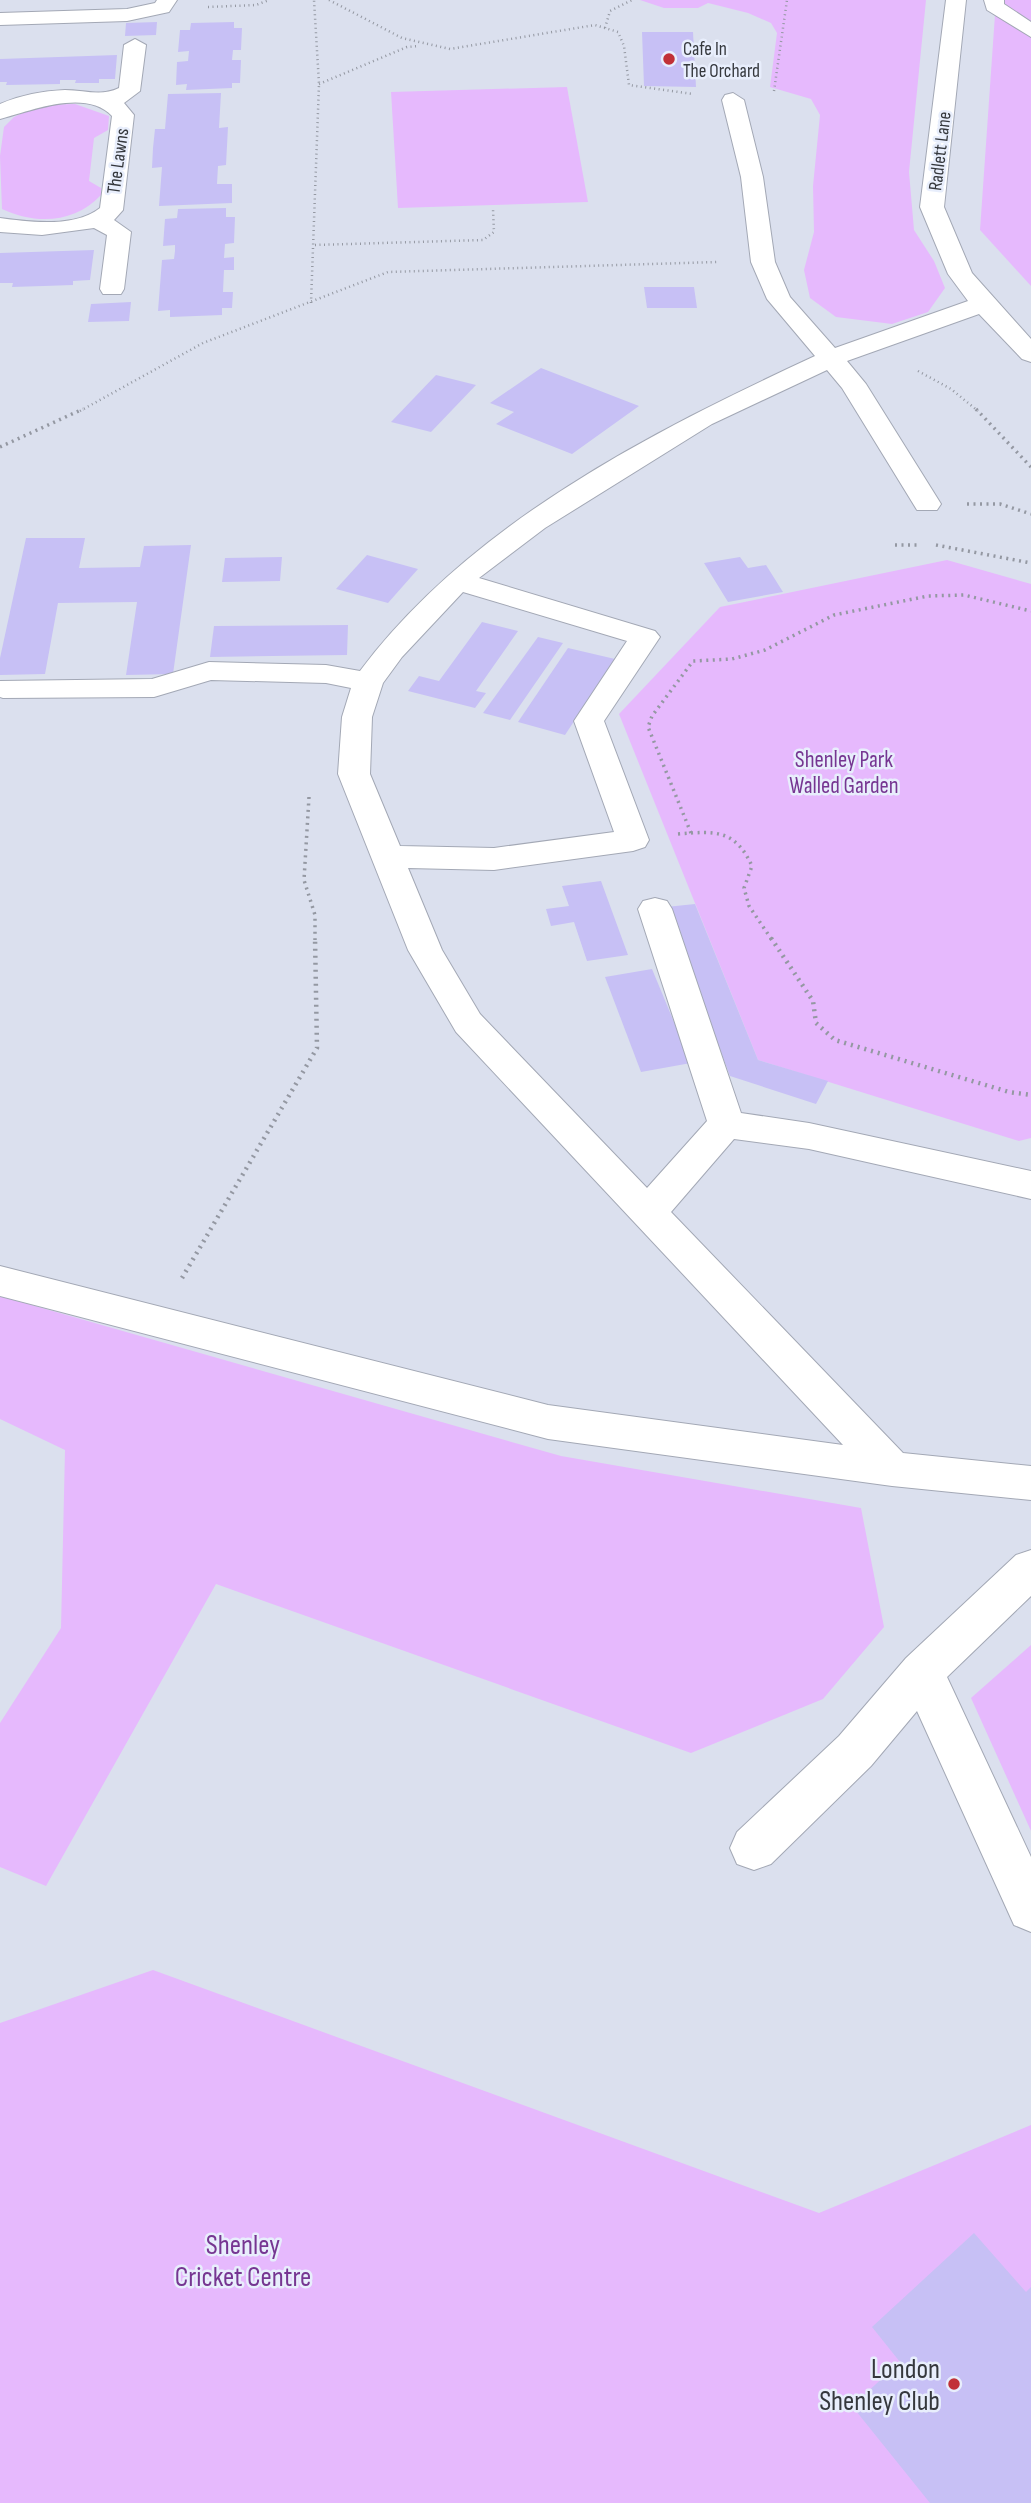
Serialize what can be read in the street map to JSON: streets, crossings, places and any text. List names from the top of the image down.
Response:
{
  "streets": {
    "street": ["Radlett Lane", "The Lawns"]
  },
  "parks": ["Shenley Park Walled Garden", "Shenley Cricket Centre"],
  "places": ["Cafe In The Orchard", "London Shenley Club"]
}
